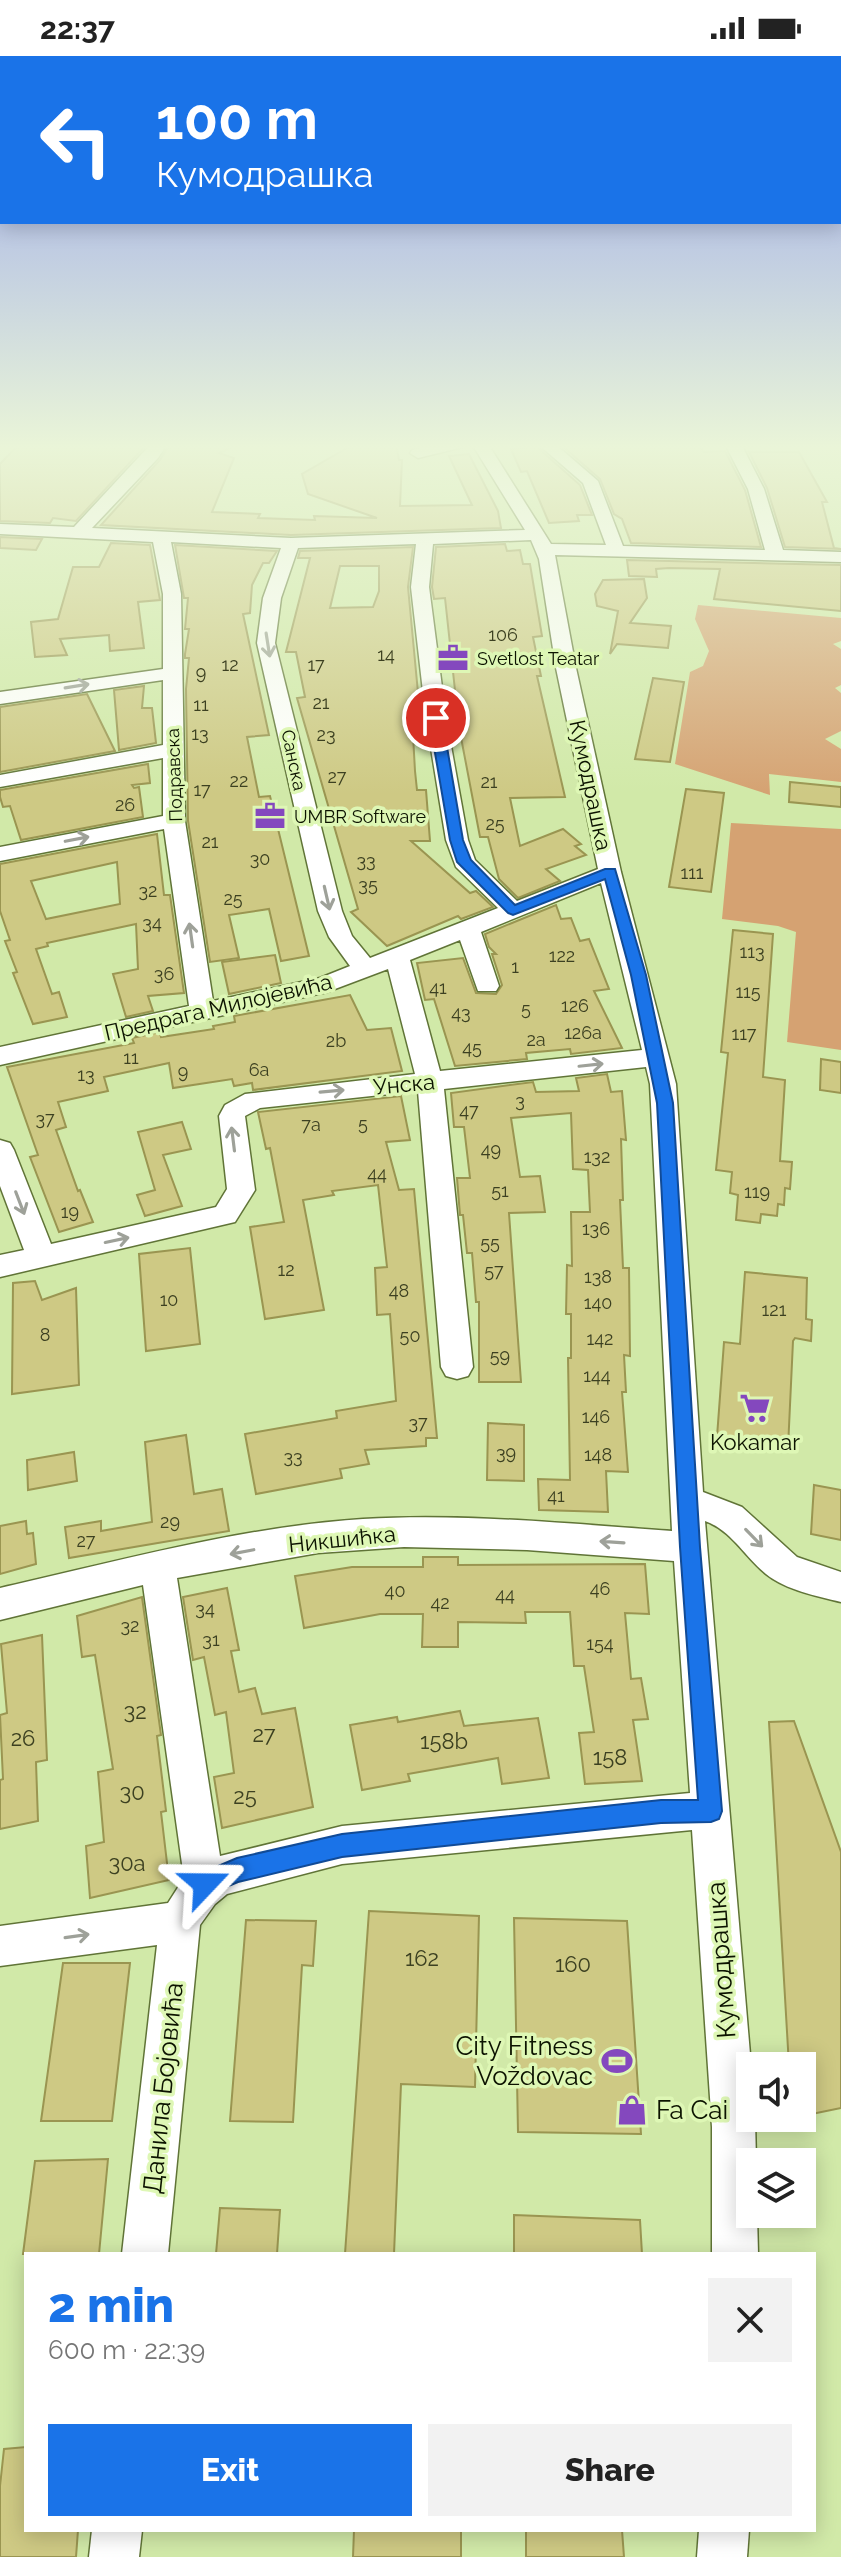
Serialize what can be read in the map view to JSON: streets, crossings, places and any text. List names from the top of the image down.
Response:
{
  "streets": {
    "street": [
      "Санска",
      "Подравска",
      "Кумодрашка",
      "Предрага Милојевића",
      "Унска",
      "Никшићка",
      "Данила Бојовића"
    ]
  },
  "crossings": [
    ["Санска", "Предрага Милојевића"],
    ["Подравска", "Предрага Милојевића"],
    ["Кумодрашка", "Предрага Милојевића"],
    ["Кумодрашка", "Унска"],
    ["Кумодрашка", "Никшићка"]
  ],
  "one_way": ["Подравска", "Унска", "Никшићка"],
  "places": {
    "office": ["Svetlost Teatar", "UMBR Software"],
    "supermarket": ["Kokamar"],
    "sports": ["City Fitness Voždovac"],
    "shop": ["Fa Cai"]
  },
  "house_numbers": [
    "106",
    "14",
    "12",
    "17",
    "9",
    "21",
    "11",
    "13",
    "23",
    "27",
    "22",
    "21",
    "17",
    "26",
    "25",
    "21",
    "30",
    "33",
    "111",
    "35",
    "32",
    "25",
    "34",
    "113",
    "122",
    "1",
    "36",
    "41",
    "115",
    "126",
    "5",
    "43",
    "126a",
    "117",
    "2a",
    "2b",
    "45",
    "11",
    "6a",
    "9",
    "13",
    "3",
    "47",
    "37",
    "5",
    "7a",
    "49",
    "132",
    "44",
    "51",
    "119",
    "19",
    "136",
    "55",
    "12",
    "57",
    "138",
    "48",
    "10",
    "140",
    "121",
    "8",
    "50",
    "142",
    "59",
    "144",
    "146",
    "37",
    "39",
    "148",
    "33",
    "41",
    "29",
    "27",
    "46",
    "40",
    "44",
    "42",
    "34",
    "32",
    "31",
    "154",
    "32",
    "27",
    "26",
    "158b",
    "158",
    "30",
    "25",
    "30a",
    "162",
    "160"
  ],
  "page": {
    "status": "22:37",
    "turn": ["100 m", "Кумодрашка"],
    "heading": ["2 min", "600 m · 22:39"],
    "buttons": ["Exit", "Share"]
  }
}
